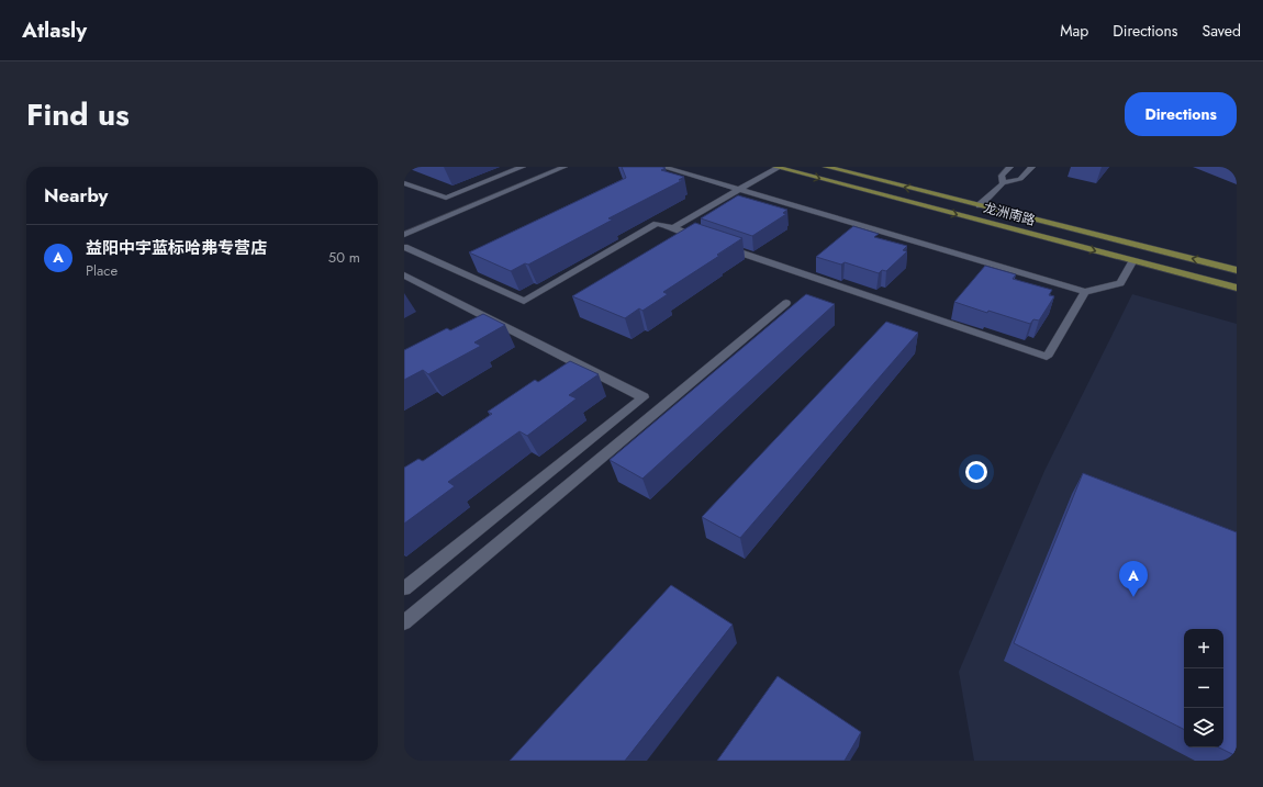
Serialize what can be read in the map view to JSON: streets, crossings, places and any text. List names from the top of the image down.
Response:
{
  "streets": {
    "main road": ["龙洲南路"]
  },
  "page": {
    "header": "Atlasly",
    "nav": ["Map", "Directions", "Saved"],
    "title": "Find us",
    "buttons": "Directions",
    "heading": "Nearby",
    "list": [
      {
        "mark": "A",
        "name": "益阳中宇蓝标哈弗专营店",
        "note": "Place",
        "value": "50 m"
      }
    ],
    "pins": "A",
    "map_buttons": ["+", "−"]
  }
}
